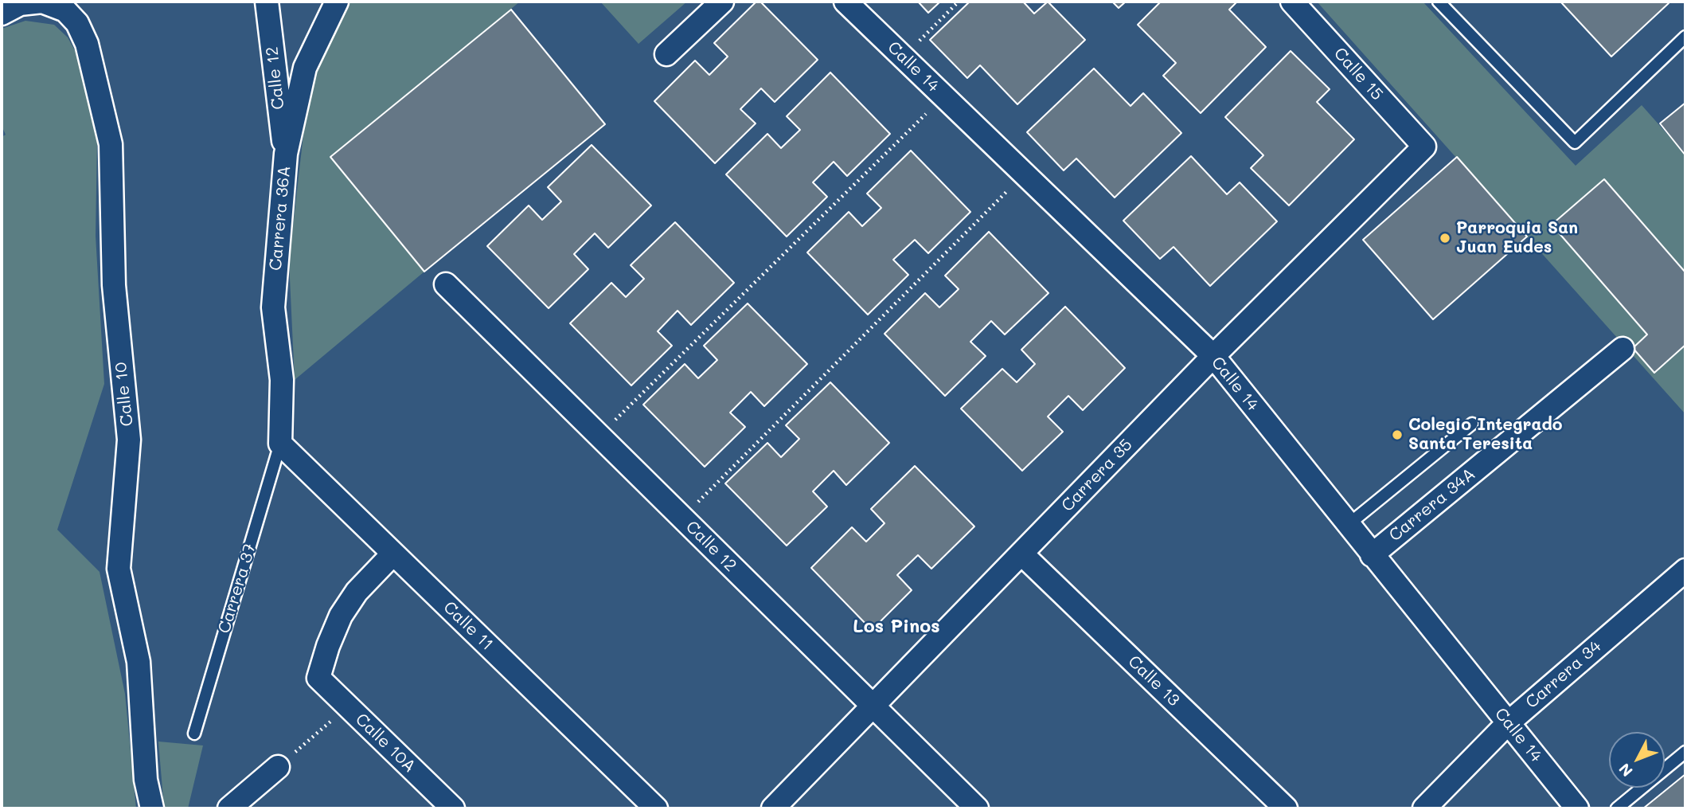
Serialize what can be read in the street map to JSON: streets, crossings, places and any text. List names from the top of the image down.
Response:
{
  "streets": {
    "street": [
      "Calle 14",
      "Calle 15",
      "Calle 12",
      "Carrera 36A",
      "Calle 10",
      "Carrera 35",
      "Carrera 34A",
      "Calle 11",
      "Carrera 34",
      "Calle 13",
      "Calle 10A"
    ],
    "lane": ["Carrera 37"]
  },
  "crossings": [
    ["Calle 14", "Carrera 35"],
    ["Calle 14", "Carrera 34A"],
    ["Calle 14", "Carrera 34"],
    ["Calle 15", "Carrera 35"],
    ["Calle 12", "Carrera 36A"],
    ["Calle 12", "Carrera 35"],
    ["Carrera 36A", "Carrera 37"],
    ["Carrera 36A", "Calle 11"],
    ["Carrera 35", "Calle 13"],
    ["Carrera 37", "Calle 11"],
    ["Calle 11", "Calle 10A"]
  ],
  "districts": ["Los Pinos"],
  "places": ["Parroquia San Juan Eudes", "Colegio Integrado Santa Teresita"],
  "north": "bottom left"
}
